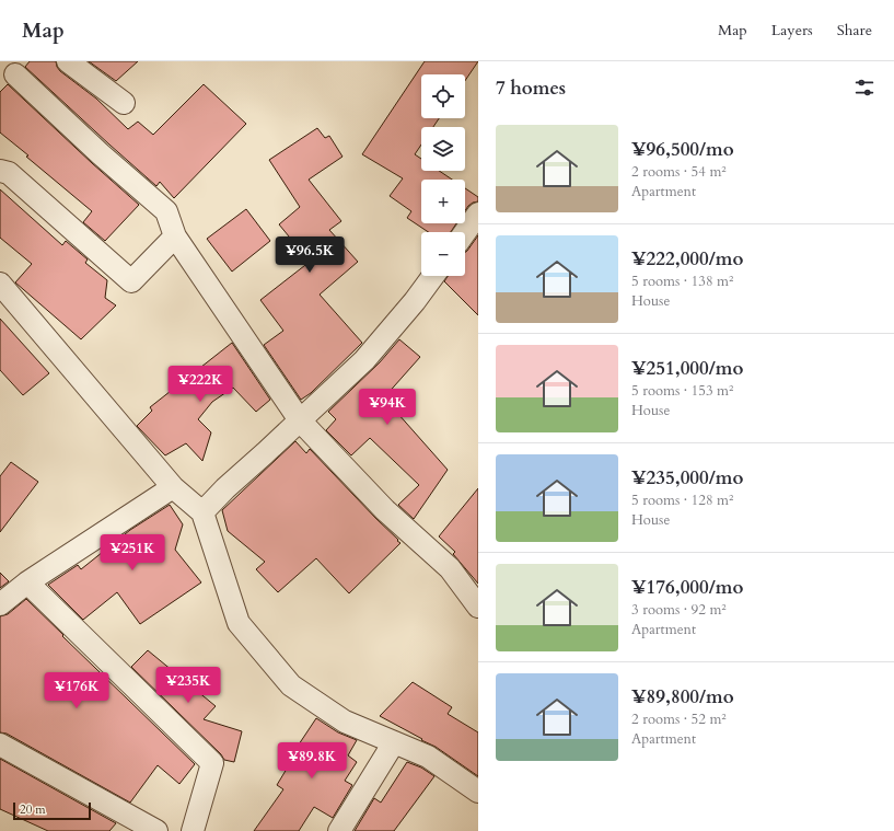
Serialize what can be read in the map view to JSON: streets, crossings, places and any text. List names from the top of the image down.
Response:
{
  "scale_bar": "20 m",
  "page": {
    "header": "Map",
    "nav": ["Map", "Layers", "Share"],
    "heading": "7 homes",
    "map_buttons": ["+", "−"],
    "list": [
      {
        "name": "¥96,500/mo",
        "note": "2 rooms · 54 m² · Apartment"
      },
      {
        "name": "¥222,000/mo",
        "note": "5 rooms · 138 m² · House"
      },
      {
        "name": "¥251,000/mo",
        "note": "5 rooms · 153 m² · House"
      },
      {
        "name": "¥235,000/mo",
        "note": "5 rooms · 128 m² · House"
      },
      {
        "name": "¥176,000/mo",
        "note": "3 rooms · 92 m² · Apartment"
      },
      {
        "name": "¥89,800/mo",
        "note": "2 rooms · 52 m² · Apartment"
      }
    ],
    "price": [
      "¥96.5K",
      "¥222K",
      "¥94K",
      "¥251K",
      "¥235K",
      "¥176K",
      "¥89.8K"
    ],
    "scale": "20 m"
  }
}
